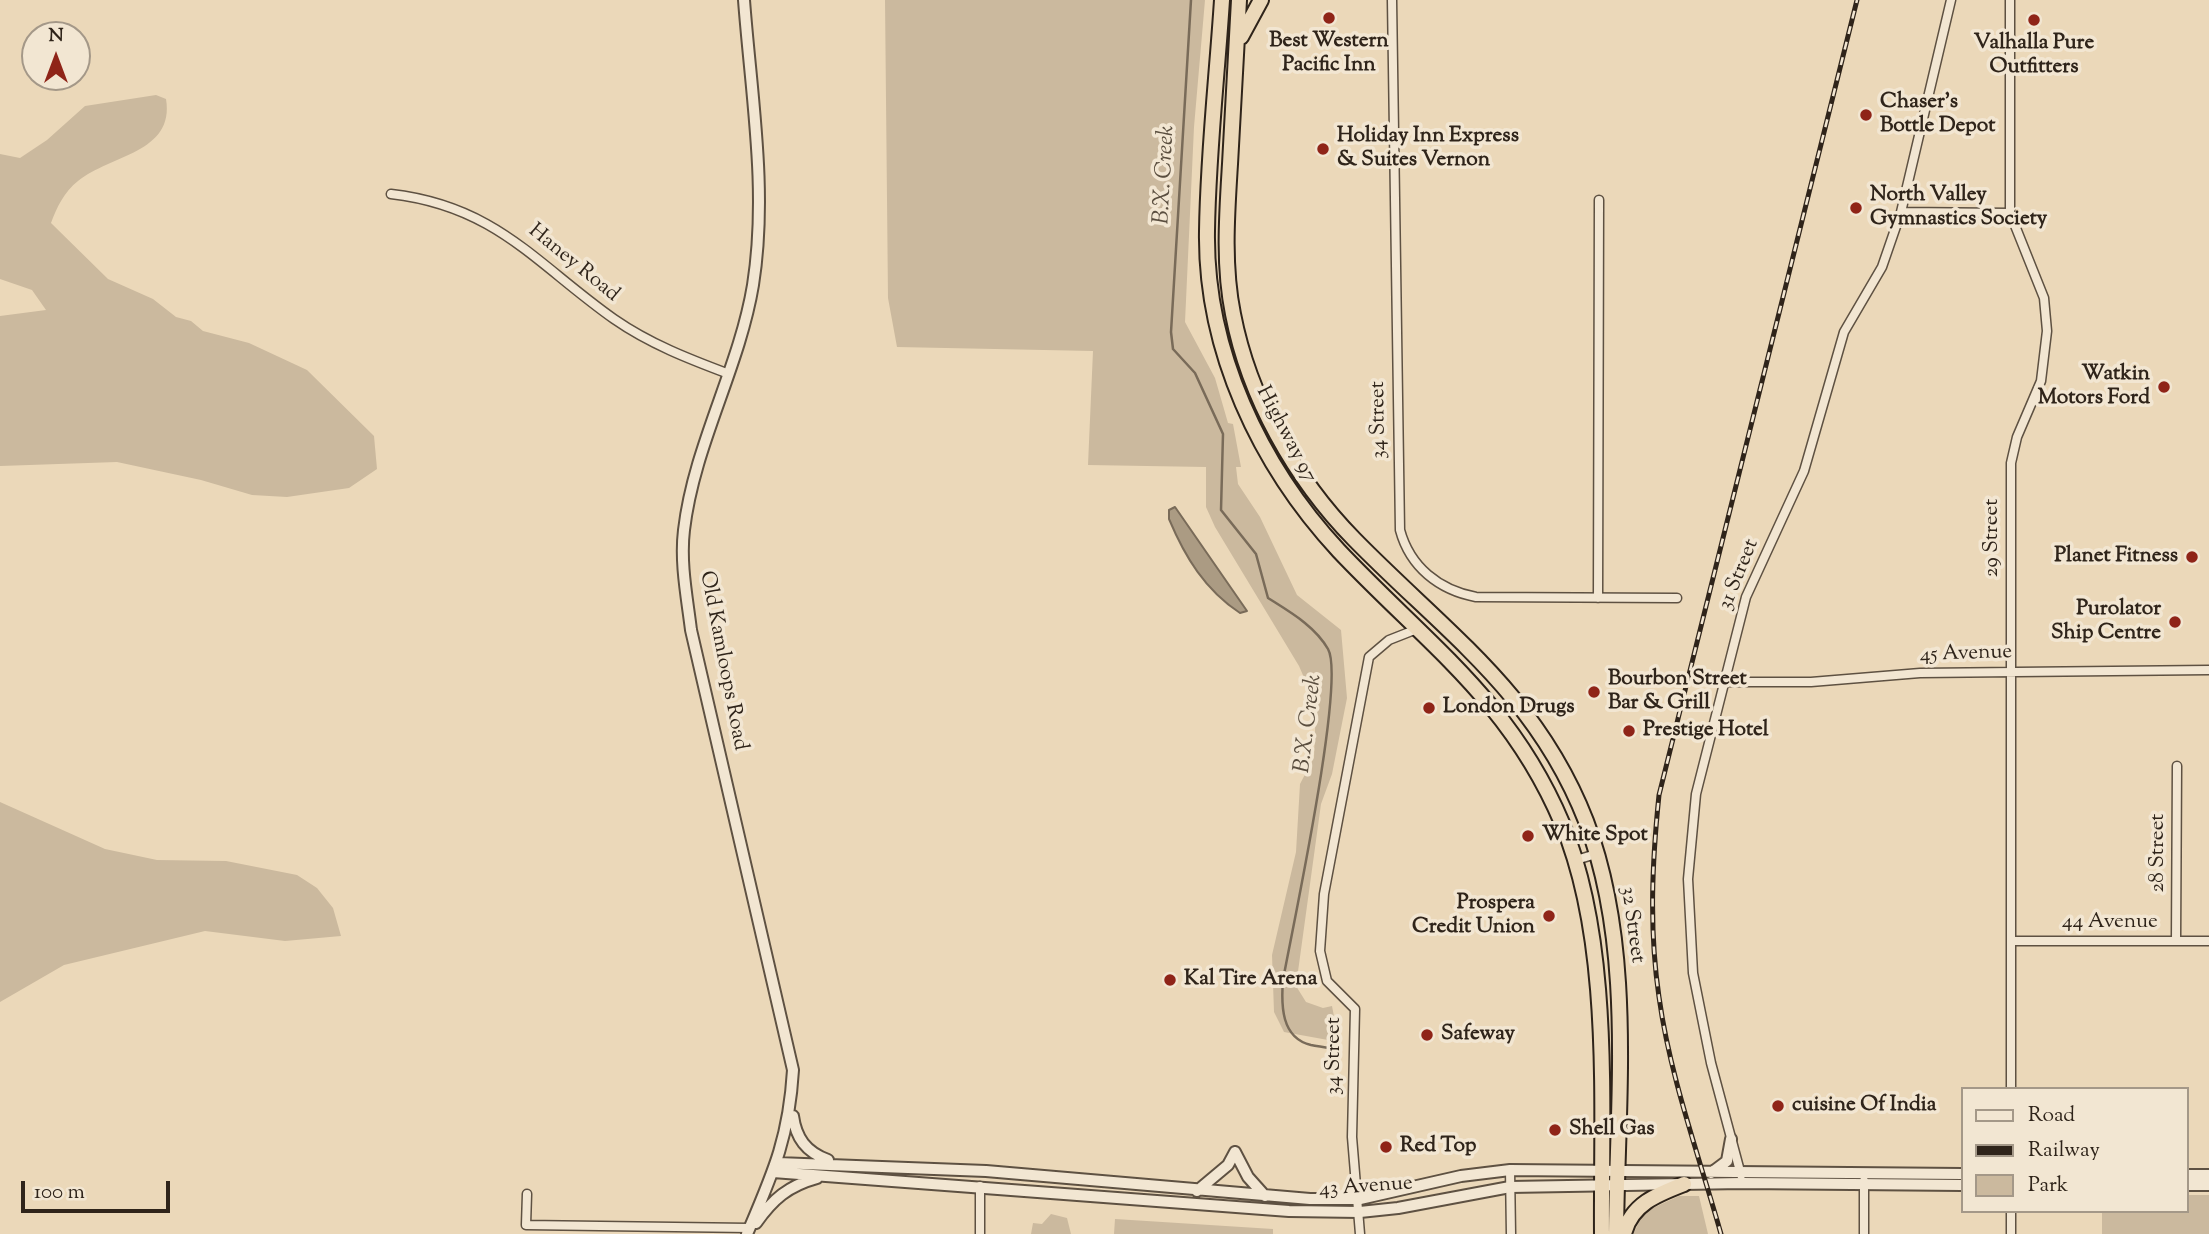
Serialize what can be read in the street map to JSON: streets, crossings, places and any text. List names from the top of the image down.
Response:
{
  "streets": {
    "highway": ["Highway 97", "32 Street"],
    "street": [
      "Haney Road",
      "34 Street",
      "29 Street",
      "31 Street",
      "45 Avenue",
      "Old Kamloops Road",
      "28 Street",
      "44 Avenue",
      "43 Avenue"
    ]
  },
  "crossings": [
    ["Haney Road", "Old Kamloops Road"],
    ["34 Street", "Highway 97"],
    ["34 Street", "43 Avenue"],
    ["Highway 97", "32 Street"],
    ["29 Street", "45 Avenue"],
    ["29 Street", "44 Avenue"],
    ["31 Street", "45 Avenue"],
    ["31 Street", "43 Avenue"],
    ["Old Kamloops Road", "43 Avenue"],
    ["28 Street", "44 Avenue"],
    ["32 Street", "43 Avenue"]
  ],
  "water": ["B.X. Creek"],
  "places": [
    "Best Western Pacific Inn",
    "Valhalla Pure Outfitters",
    "Chaser's Bottle Depot",
    "Holiday Inn Express & Suites Vernon",
    "North Valley Gymnastics Society",
    "Watkin Motors Ford",
    "Planet Fitness",
    "Purolator Ship Centre",
    "Bourbon Street Bar & Grill",
    "London Drugs",
    "Prestige Hotel",
    "White Spot",
    "Prospera Credit Union",
    "Kal Tire Arena",
    "Safeway",
    "cuisine Of India",
    "Shell Gas",
    "Red Top"
  ],
  "legend": ["Road", "Railway", "Park"],
  "scale_bar": "100 m",
  "north": "top"
}
